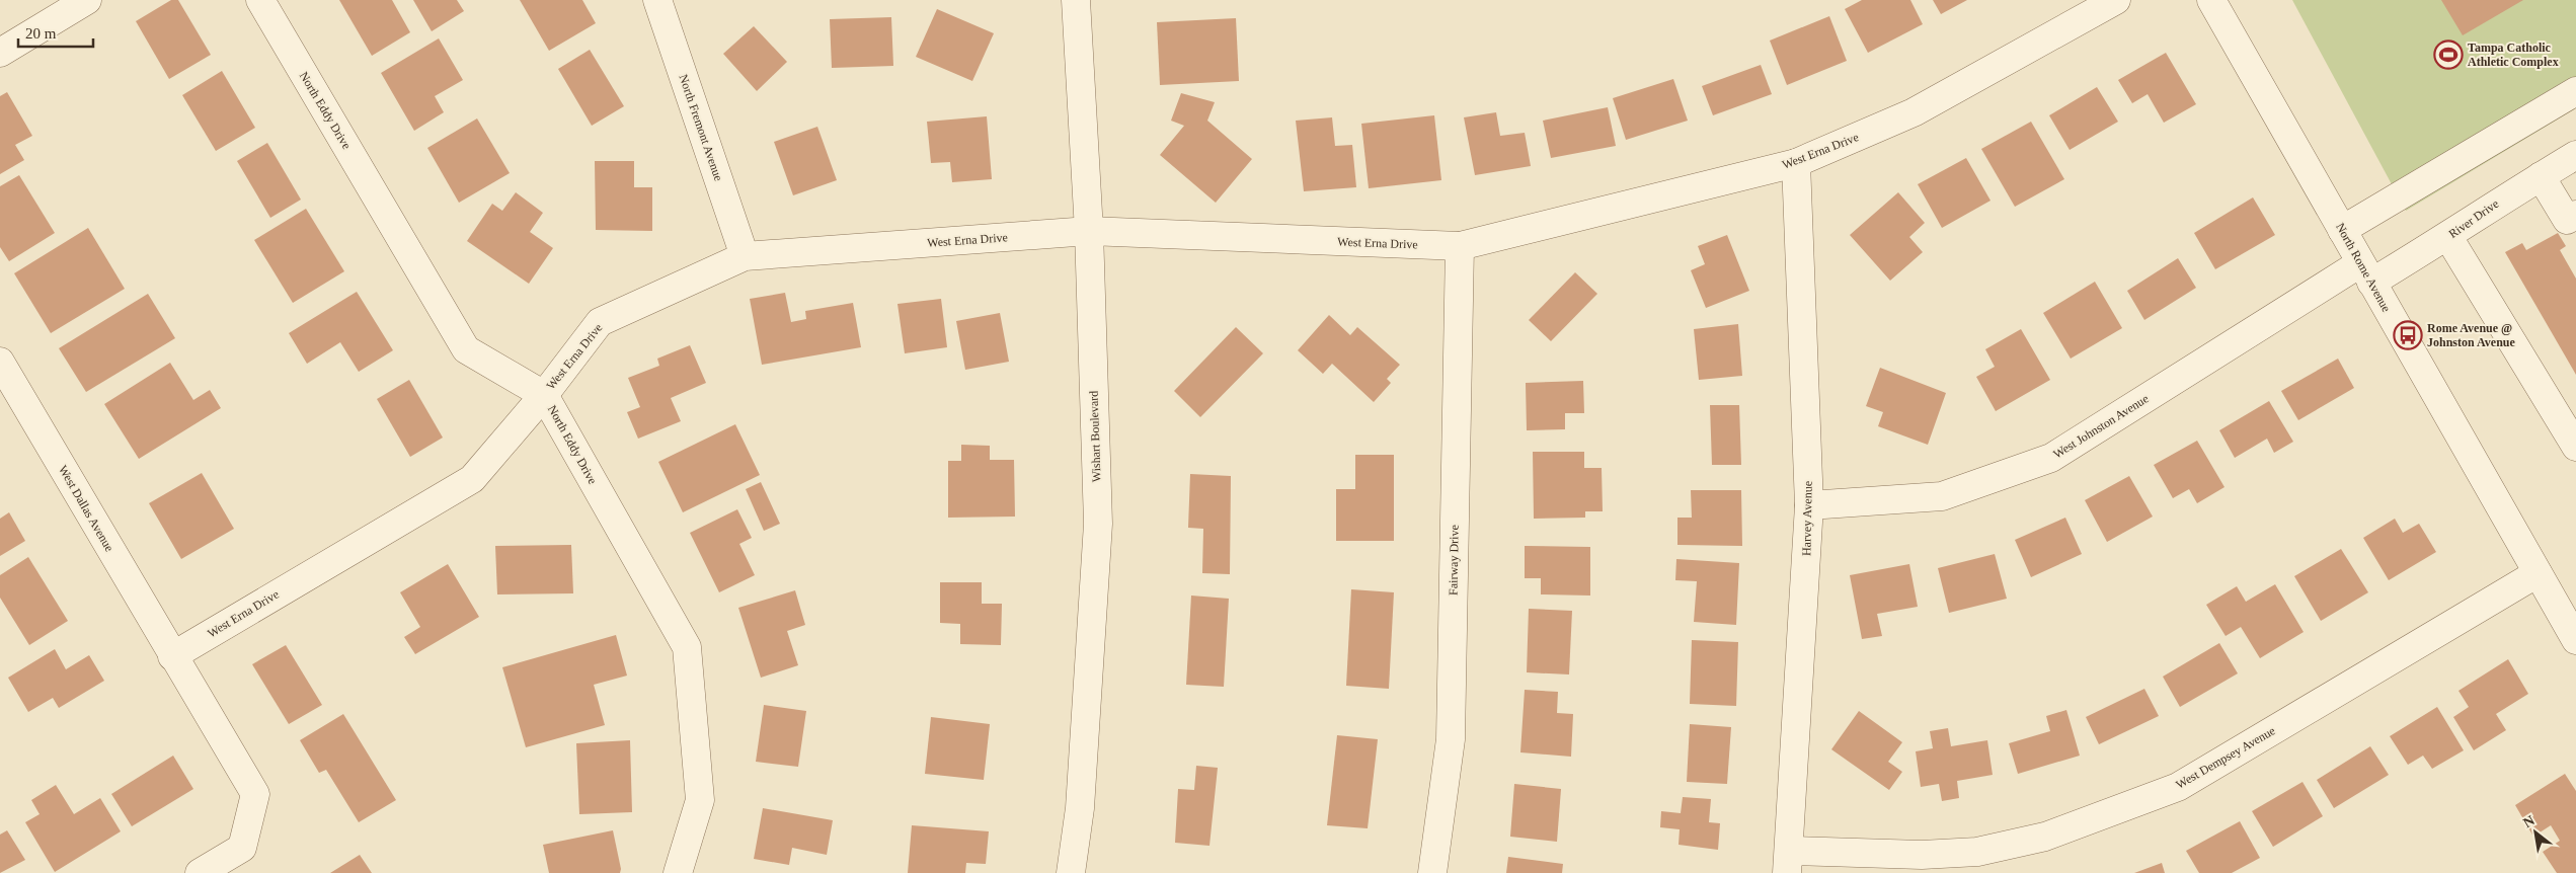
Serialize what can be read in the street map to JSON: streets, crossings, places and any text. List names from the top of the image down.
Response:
{
  "streets": {
    "street": [
      "North Eddy Drive",
      "North Fremont Avenue",
      "West Erna Drive",
      "River Drive",
      "North Rome Avenue",
      "West Johnston Avenue",
      "Wishart Boulevard",
      "West Dallas Avenue",
      "Harvey Avenue",
      "Fairway Drive",
      "West Dempsey Avenue"
    ]
  },
  "crossings": [
    ["North Eddy Drive", "West Erna Drive"],
    ["North Fremont Avenue", "West Erna Drive"],
    ["West Erna Drive", "Wishart Boulevard"],
    ["West Erna Drive", "West Dallas Avenue"],
    ["West Erna Drive", "Harvey Avenue"],
    ["West Erna Drive", "Fairway Drive"],
    ["River Drive", "North Rome Avenue"],
    ["River Drive", "West Johnston Avenue"],
    ["North Rome Avenue", "West Johnston Avenue"],
    ["North Rome Avenue", "West Dempsey Avenue"],
    ["West Johnston Avenue", "Harvey Avenue"],
    ["Harvey Avenue", "West Dempsey Avenue"]
  ],
  "places": {
    "sports": ["Tampa Catholic Athletic Complex"],
    "bus stop": ["Rome Avenue @ Johnston Avenue"]
  },
  "scale_bar": "20 m",
  "north": "top left"
}
